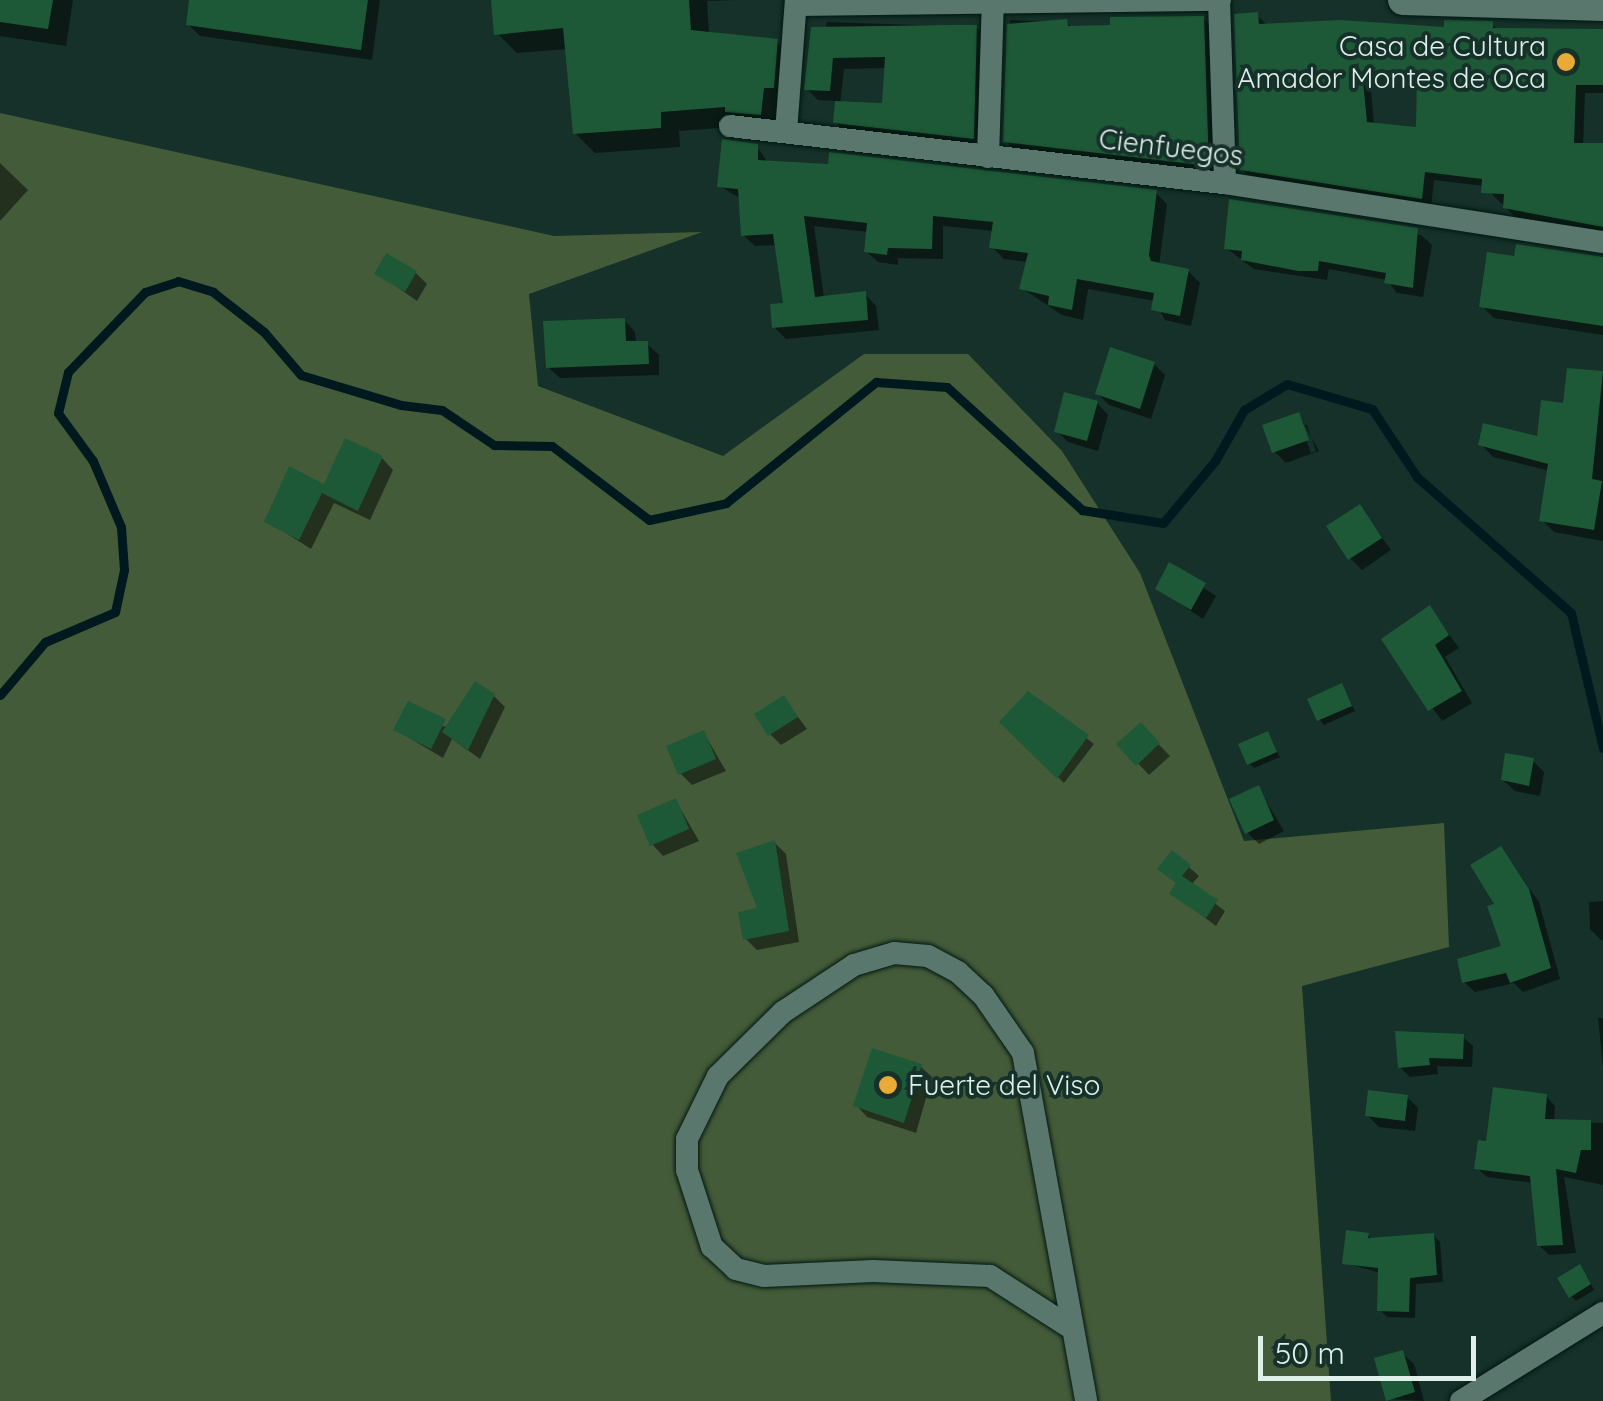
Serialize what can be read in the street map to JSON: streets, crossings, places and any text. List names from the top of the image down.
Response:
{
  "streets": {
    "street": ["Cienfuegos"]
  },
  "places": ["Casa de Cultura Amador Montes de Oca", "Fuerte del Viso"],
  "scale_bar": "50 m"
}
